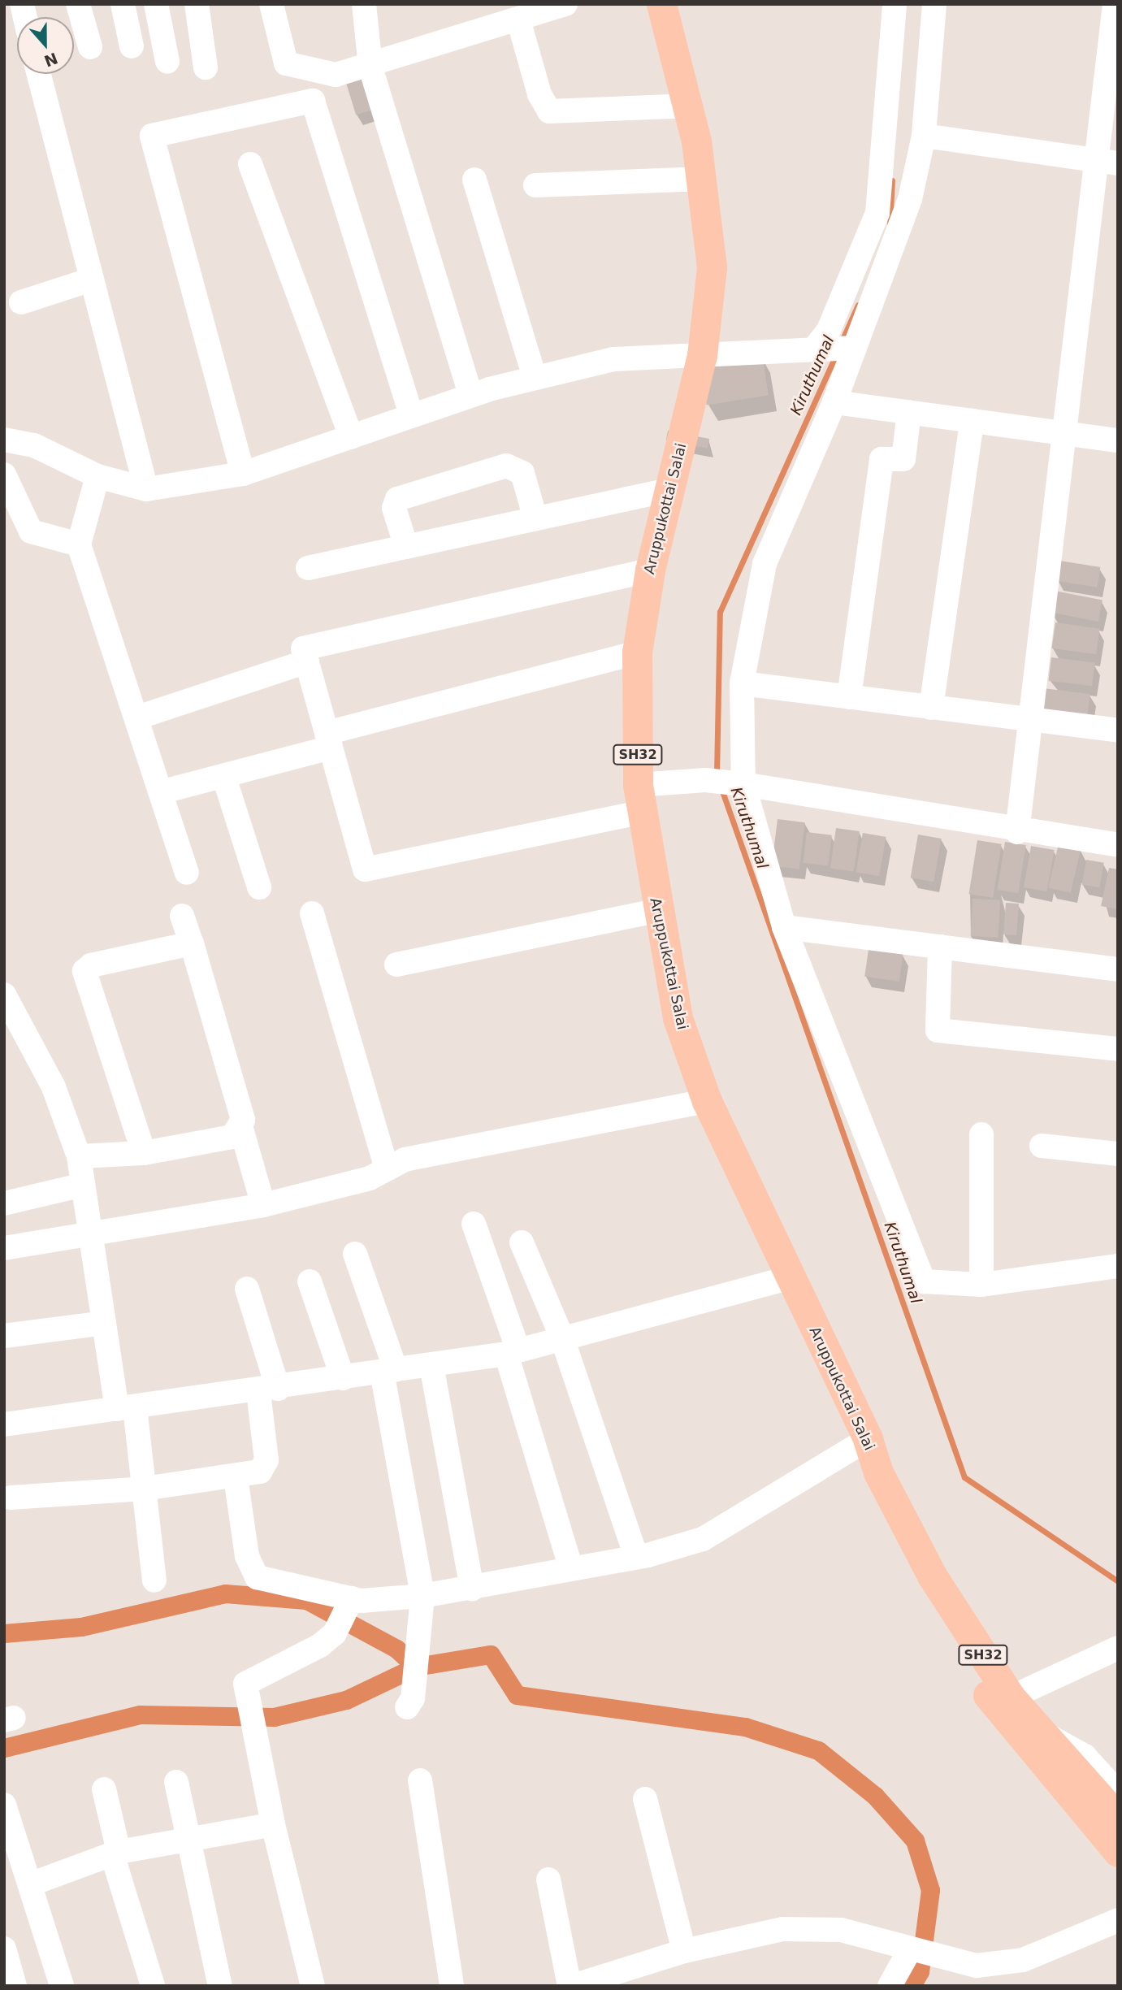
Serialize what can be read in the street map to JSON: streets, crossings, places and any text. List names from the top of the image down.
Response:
{
  "streets": {
    "main road": ["Aruppukottai Salai", "SH32"]
  },
  "water": ["Kiruthumal"],
  "north": "bottom"
}
